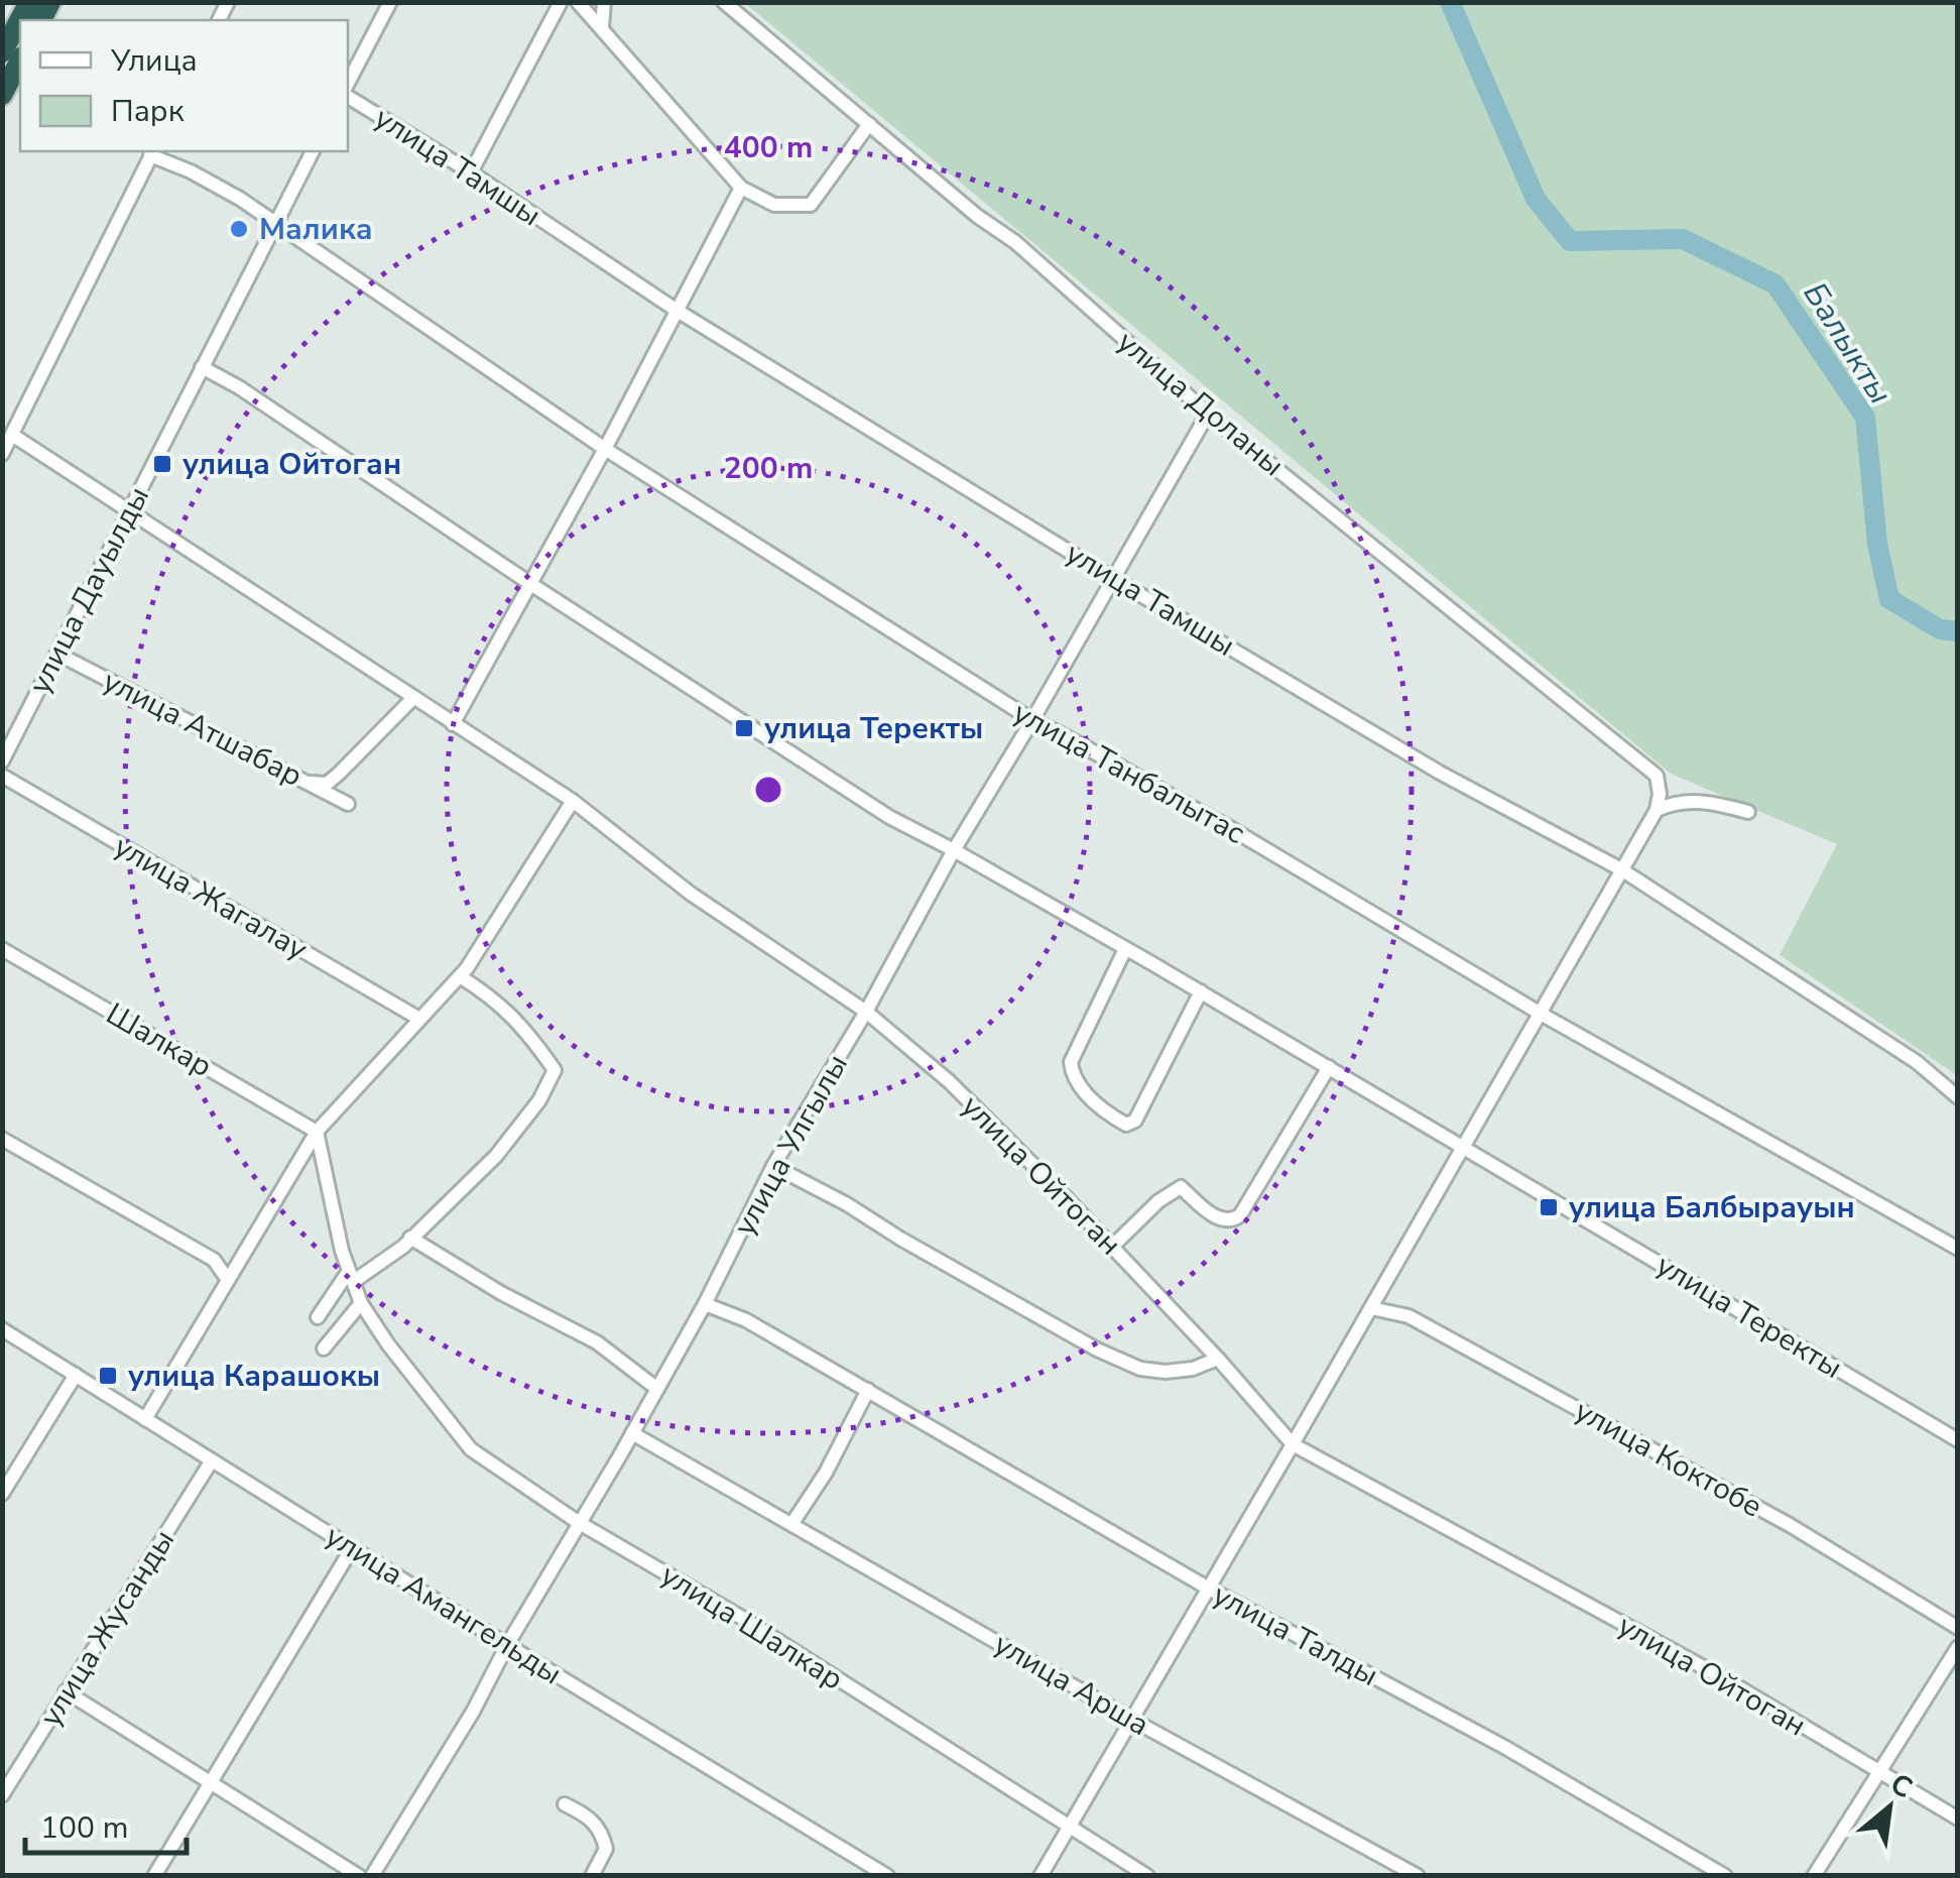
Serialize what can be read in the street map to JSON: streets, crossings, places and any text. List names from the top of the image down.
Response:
{
  "streets": {
    "street": [
      "улица Тамшы",
      "улица Доланы",
      "улица Дауылды",
      "улица Атшабар",
      "улица Танбалытас",
      "улица Жагалау",
      "Шалкар",
      "улица Улгылы",
      "улица Ойтоган",
      "улица Теректы",
      "улица Коктобе",
      "улица Амангельды",
      "улица Шалкар",
      "улица Жусанды",
      "улица Талды",
      "улица Арша"
    ]
  },
  "crossings": [
    ["улица Тамшы", "улица Улгылы"],
    ["улица Доланы", "улица Улгылы"],
    ["улица Дауылды", "улица Атшабар"],
    ["улица Дауылды", "улица Танбалытас"],
    ["улица Дауылды", "улица Ойтоган"],
    ["улица Дауылды", "улица Теректы"],
    ["улица Танбалытас", "улица Улгылы"],
    ["Шалкар", "улица Шалкар"],
    ["улица Улгылы", "улица Ойтоган"],
    ["улица Улгылы", "улица Теректы"],
    ["улица Улгылы", "улица Амангельды"],
    ["улица Улгылы", "улица Шалкар"],
    ["улица Улгылы", "улица Талды"],
    ["улица Улгылы", "улица Арша"],
    ["улица Амангельды", "улица Жусанды"]
  ],
  "water": ["Балыкты"],
  "places": {
    "other": ["Малика"],
    "transit": [
      "улица Ойтоган",
      "улица Теректы",
      "улица Балбырауын",
      "улица Карашокы"
    ]
  },
  "legend": ["Улица", "Парк"],
  "scale_bar": "100 m",
  "north": "top right",
  "rings": ["400 m", "200 m"]
}
